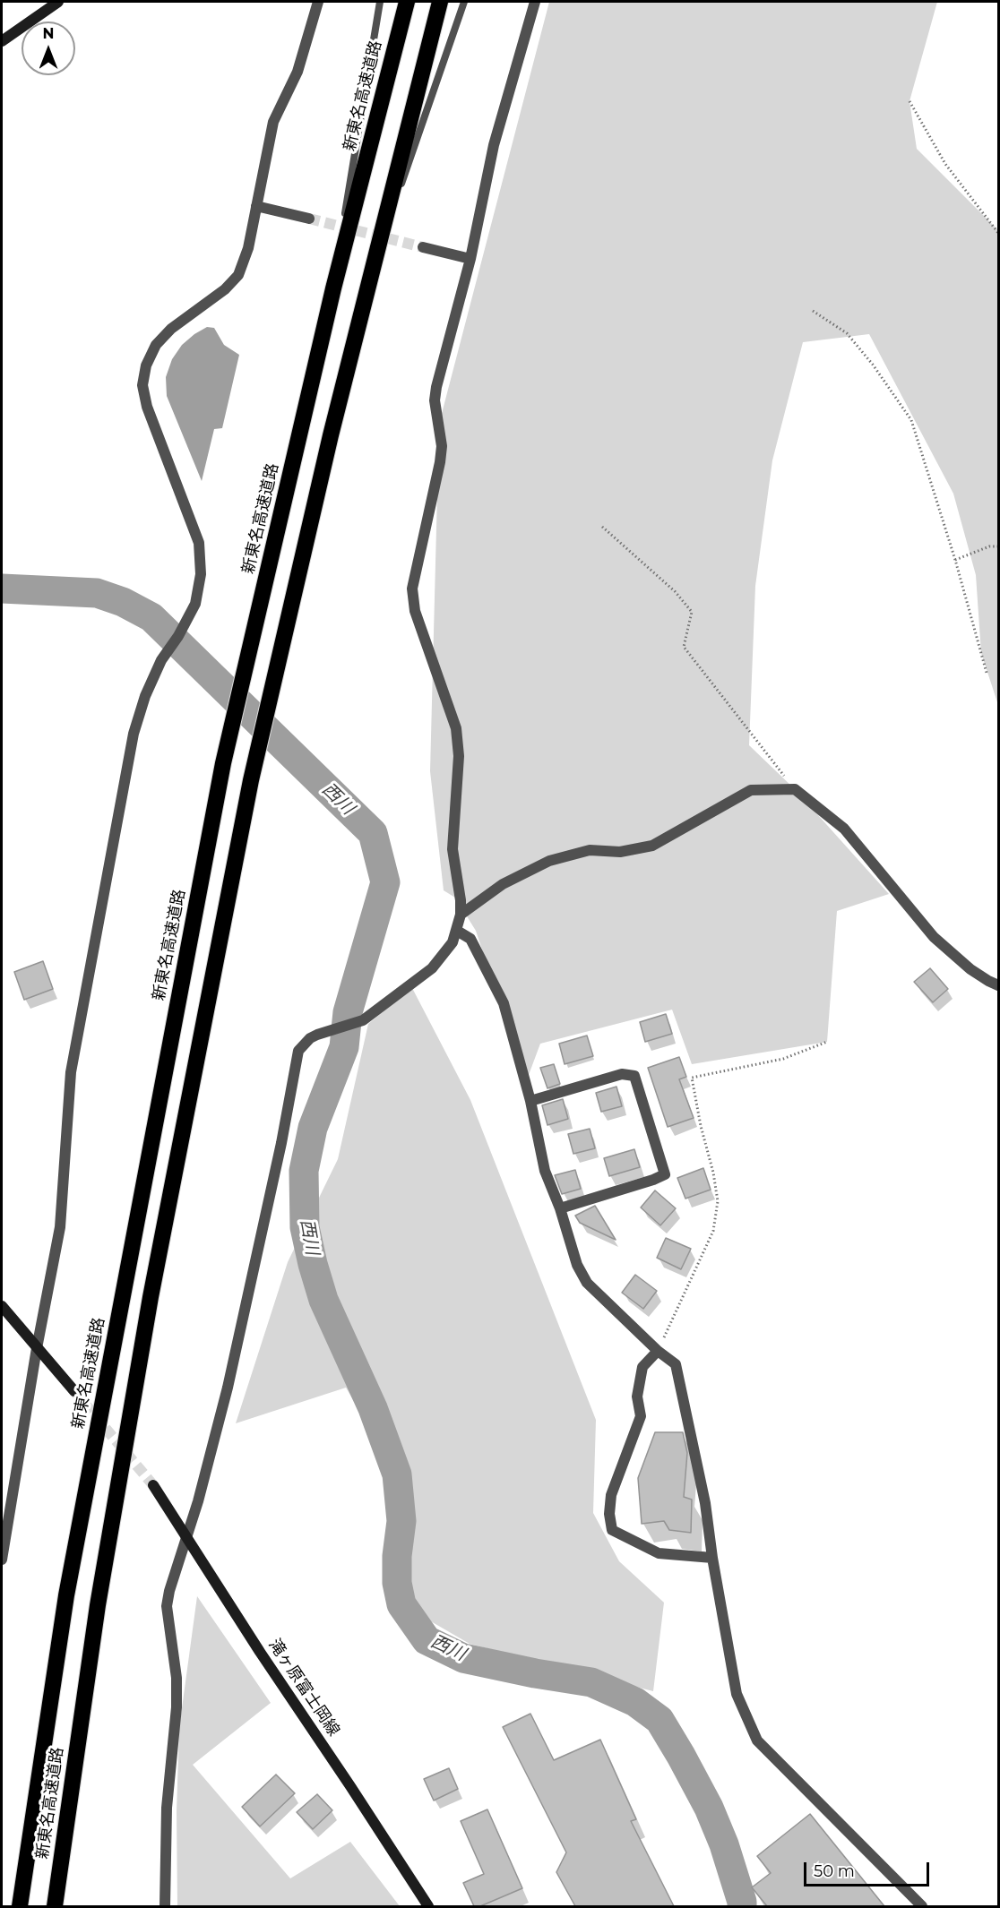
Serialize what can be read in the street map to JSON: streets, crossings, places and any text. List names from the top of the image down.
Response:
{
  "streets": {
    "highway": ["新東名高速道路"],
    "main road": ["滝ヶ原富士岡線"]
  },
  "water": ["西川"],
  "scale_bar": "50 m",
  "north": "top"
}
